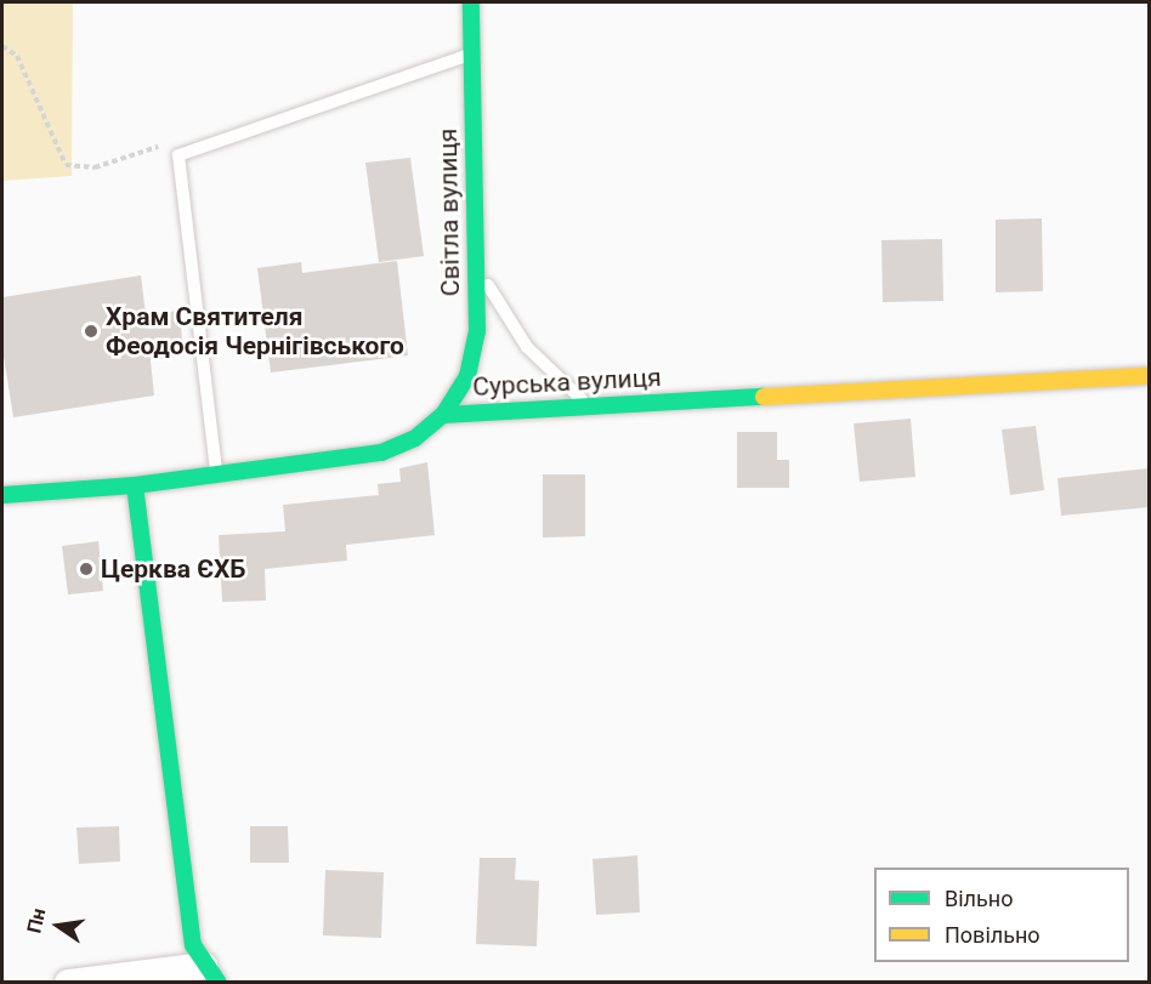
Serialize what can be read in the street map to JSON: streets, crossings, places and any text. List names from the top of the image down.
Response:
{
  "streets": {
    "street": ["Світла вулиця", "Сурська вулиця"]
  },
  "crossings": [
    ["Світла вулиця", "Сурська вулиця"]
  ],
  "places": ["Храм Святителя Феодосія Чернігівського", "Церква ЄХБ"],
  "legend": ["Вільно", "Повільно"],
  "north": "left"
}
